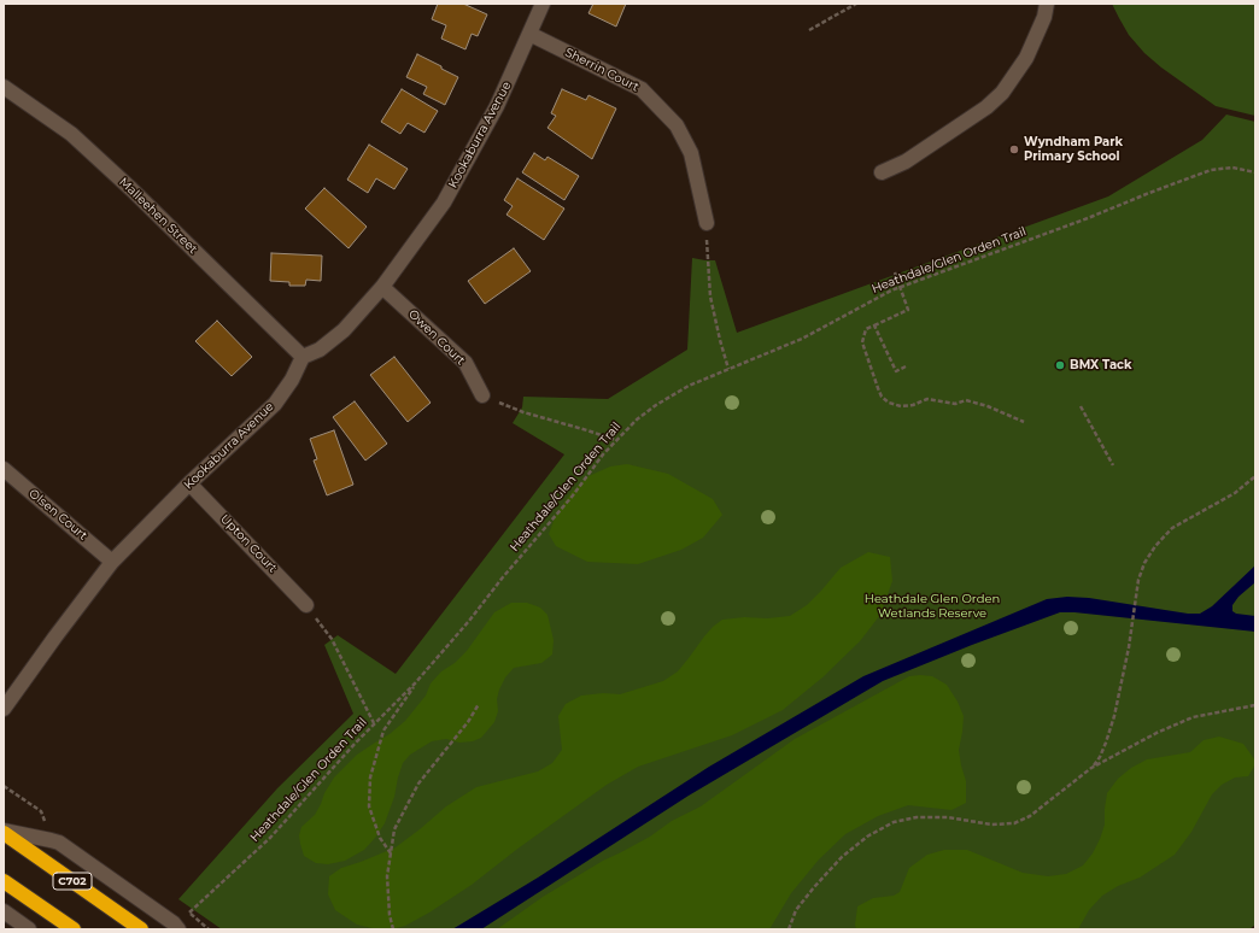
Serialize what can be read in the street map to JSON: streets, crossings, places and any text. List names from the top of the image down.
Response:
{
  "streets": {
    "highway": ["C702"],
    "street": [
      "Sherrin Court",
      "Kookaburra Avenue",
      "Malleehen Street",
      "Owen Court",
      "Olsen Court",
      "Upton Court"
    ],
    "path": ["Heathdale/Glen Orden Trail"]
  },
  "crossings": [
    ["Sherrin Court", "Kookaburra Avenue"],
    ["Kookaburra Avenue", "Malleehen Street"],
    ["Kookaburra Avenue", "Owen Court"],
    ["Kookaburra Avenue", "Olsen Court"],
    ["Kookaburra Avenue", "Upton Court"]
  ],
  "parks": ["Heathdale Glen Orden Wetlands Reserve"],
  "places": ["Wyndham Park Primary School", "BMX Tack"]
}
